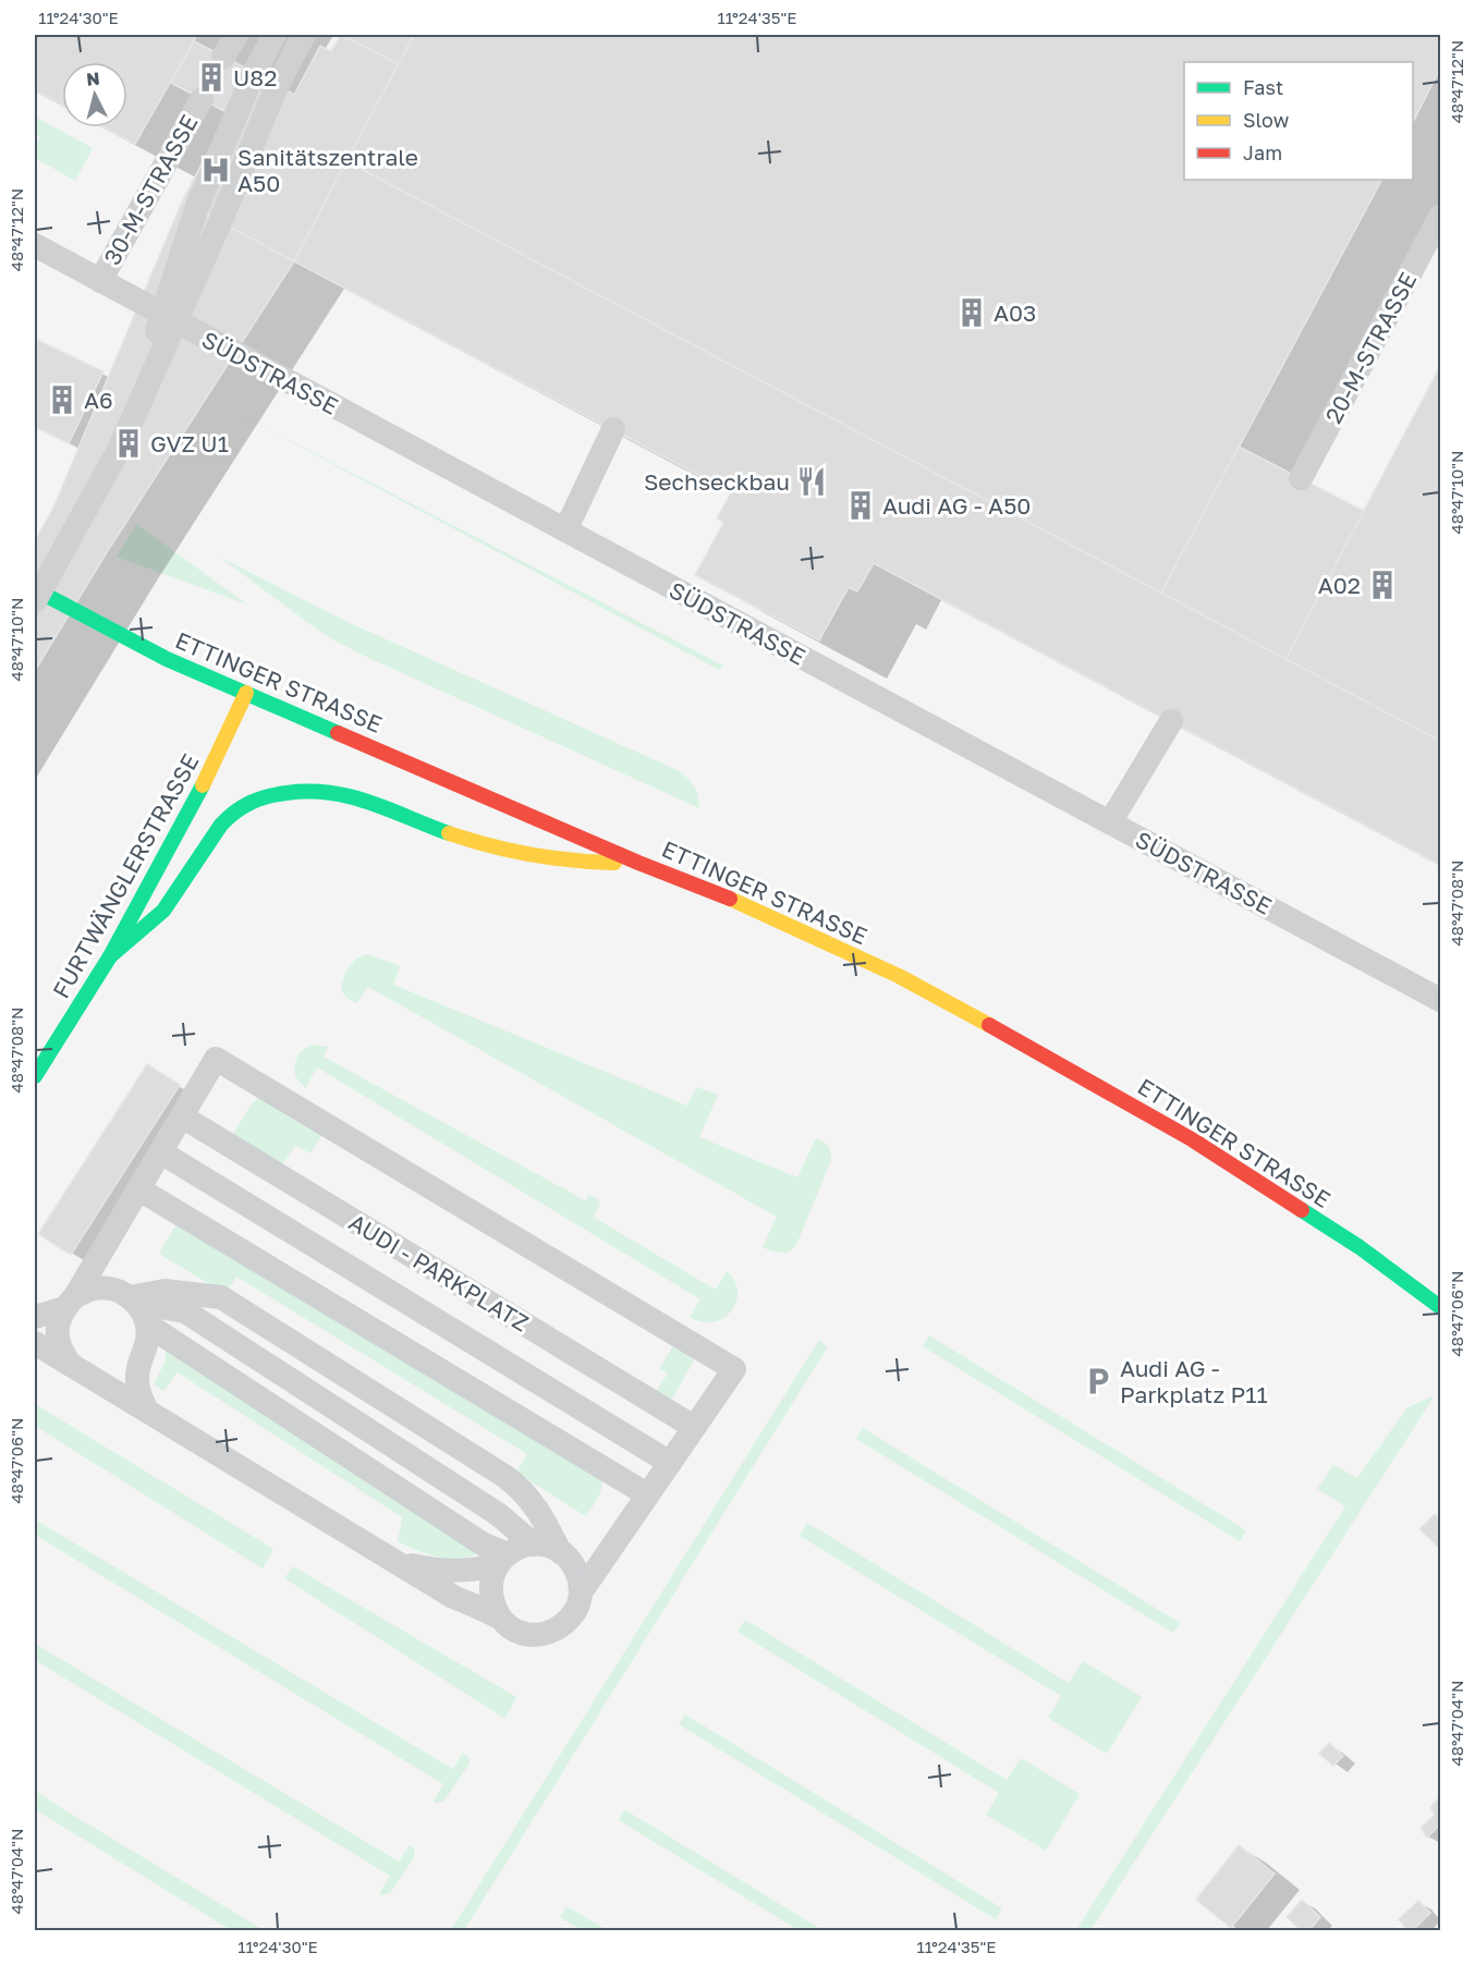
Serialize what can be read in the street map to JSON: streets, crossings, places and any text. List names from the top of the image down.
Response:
{
  "streets": {
    "main road": ["ETTINGER STRASSE", "FURTWÄNGLERSTRASSE"],
    "lane": [
      "30-M-STRASSE",
      "20-M-STRASSE",
      "SÜDSTRASSE",
      "AUDI - PARKPLATZ"
    ]
  },
  "crossings": [
    ["30-M-STRASSE", "SÜDSTRASSE"],
    ["ETTINGER STRASSE", "FURTWÄNGLERSTRASSE"]
  ],
  "places": {
    "building": [
      "U82",
      "A03",
      "A6",
      "GVZ U1",
      "Audi AG - A50",
      "A02"
    ],
    "hospital": ["Sanitätszentrale A50"],
    "restaurant": ["Sechseckbau"],
    "parking": ["Audi AG - Parkplatz P11"]
  },
  "legend": ["Fast", "Slow", "Jam"],
  "north": "top",
  "coordinates": [
    "11°24'30\"E",
    "11°24'35\"E",
    "48°47'12\"N",
    "48°47'10\"N",
    "48°47'08\"N",
    "48°47'06\"N",
    "48°47'04\"N"
  ]
}
